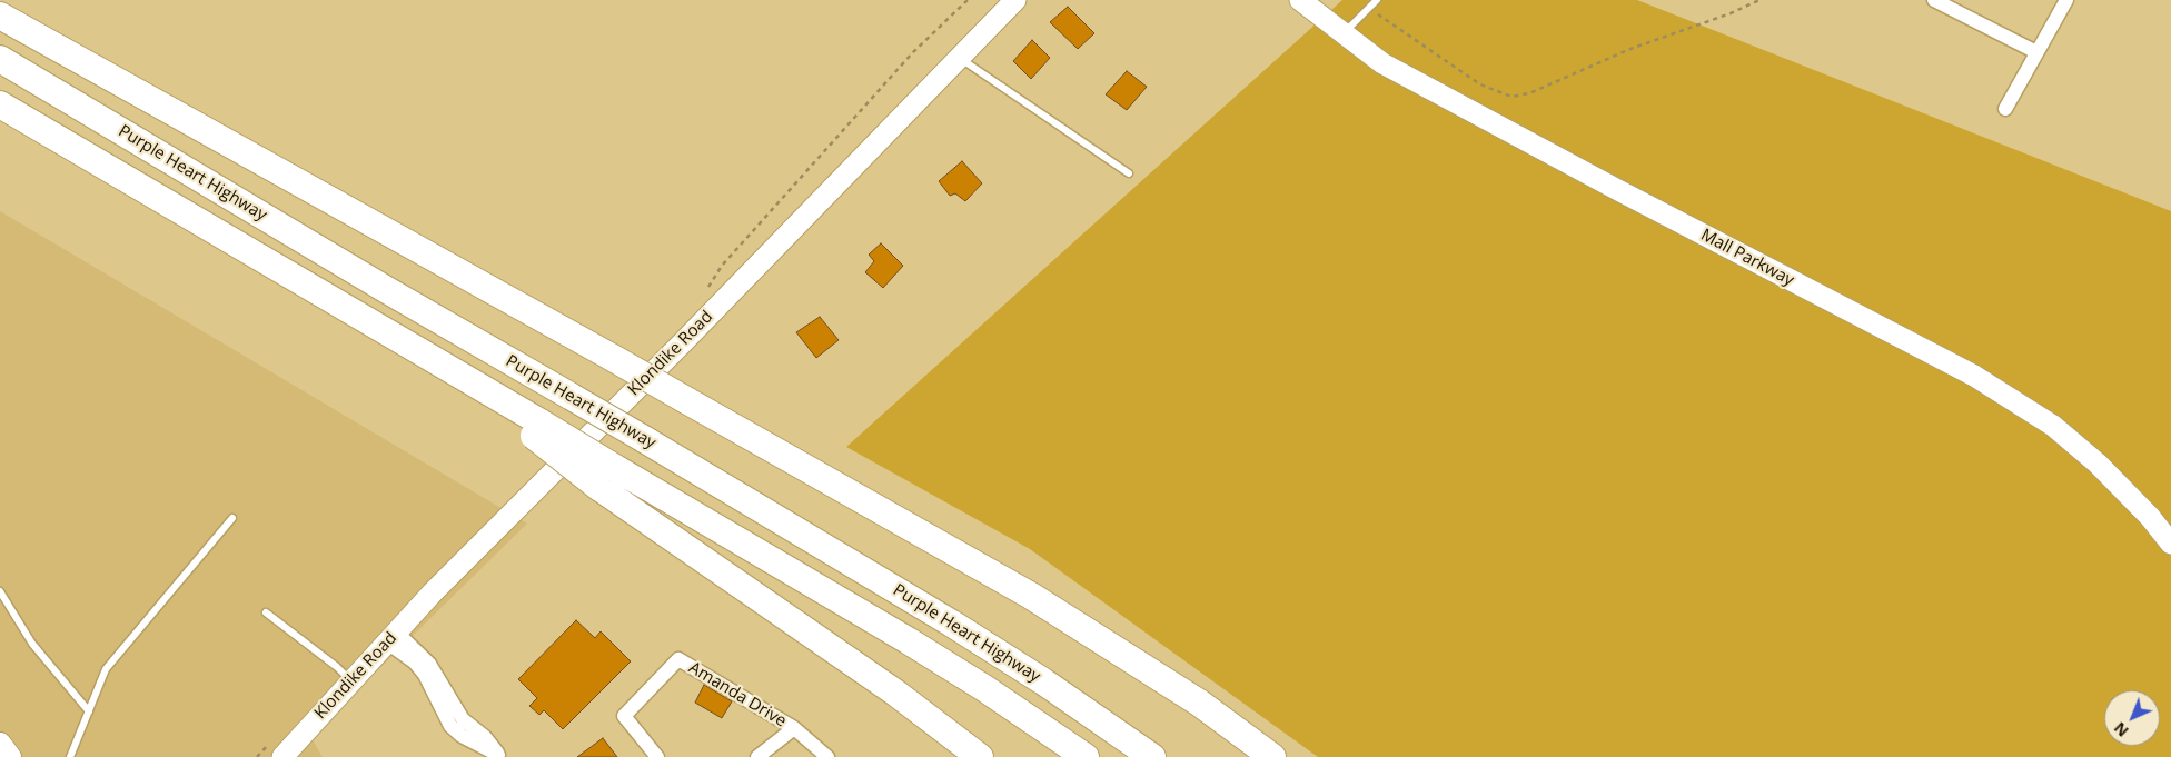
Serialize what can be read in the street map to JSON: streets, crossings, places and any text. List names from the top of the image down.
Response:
{
  "streets": {
    "highway": ["Purple Heart Highway"],
    "street": ["Mall Parkway", "Klondike Road", "Amanda Drive"]
  },
  "north": "bottom left"
}
